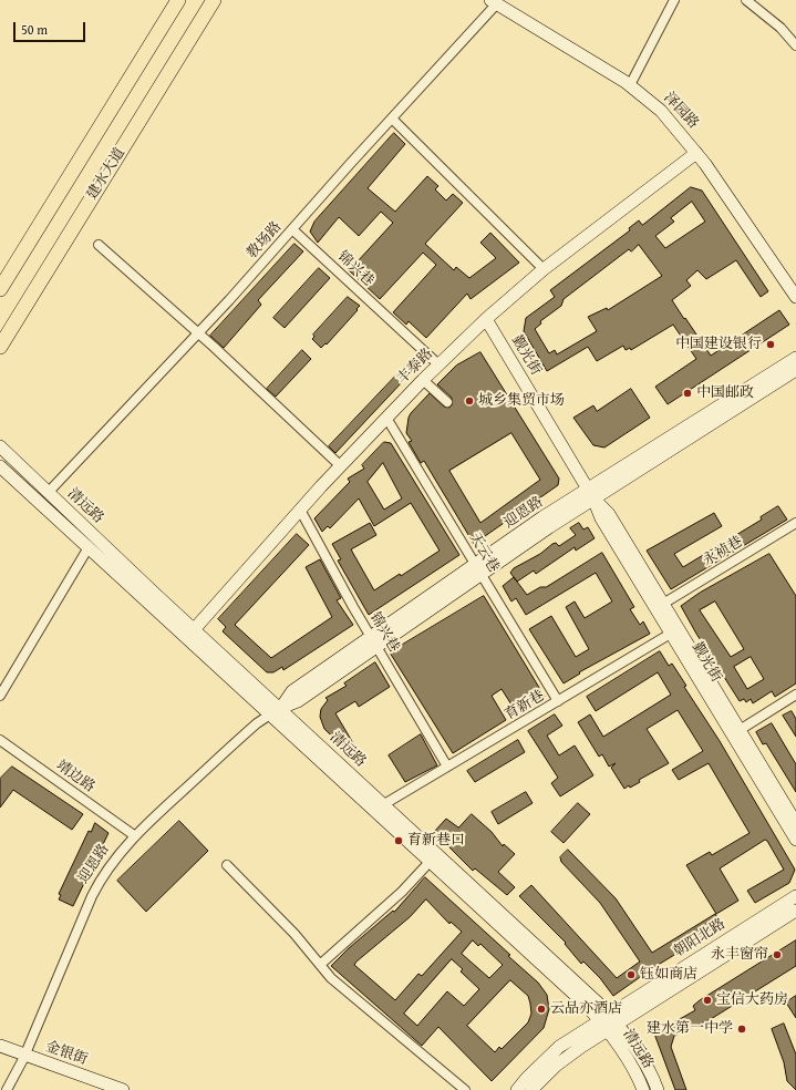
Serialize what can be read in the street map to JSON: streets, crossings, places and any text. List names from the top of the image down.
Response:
{
  "streets": {
    "main road": ["建水大道"],
    "street": [
      "泽园路",
      "教场路",
      "锦兴巷",
      "觐光街",
      "丰泰路",
      "清远路",
      "迎恩路",
      "永祯巷",
      "天云巷",
      "育新巷",
      "靖边路",
      "朝阳北路",
      "金银街"
    ]
  },
  "crossings": [
    ["泽园路", "教场路"],
    ["泽园路", "丰泰路"],
    ["教场路", "锦兴巷"],
    ["教场路", "清远路"],
    ["锦兴巷", "丰泰路"],
    ["锦兴巷", "迎恩路"],
    ["锦兴巷", "育新巷"],
    ["觐光街", "丰泰路"],
    ["觐光街", "迎恩路"],
    ["觐光街", "永祯巷"],
    ["觐光街", "育新巷"],
    ["丰泰路", "清远路"],
    ["丰泰路", "天云巷"],
    ["清远路", "迎恩路"],
    ["清远路", "育新巷"],
    ["清远路", "朝阳北路"],
    ["迎恩路", "天云巷"],
    ["迎恩路", "靖边路"],
    ["迎恩路", "金银街"],
    ["天云巷", "育新巷"]
  ],
  "places": [
    "中国建设银行",
    "中国邮政",
    "城乡集贸市场",
    "育新巷口",
    "永丰窗帘",
    "钰如商店",
    "宝信大药房",
    "云品亦酒店",
    "建水第一中学"
  ],
  "scale_bar": "50 m"
}
